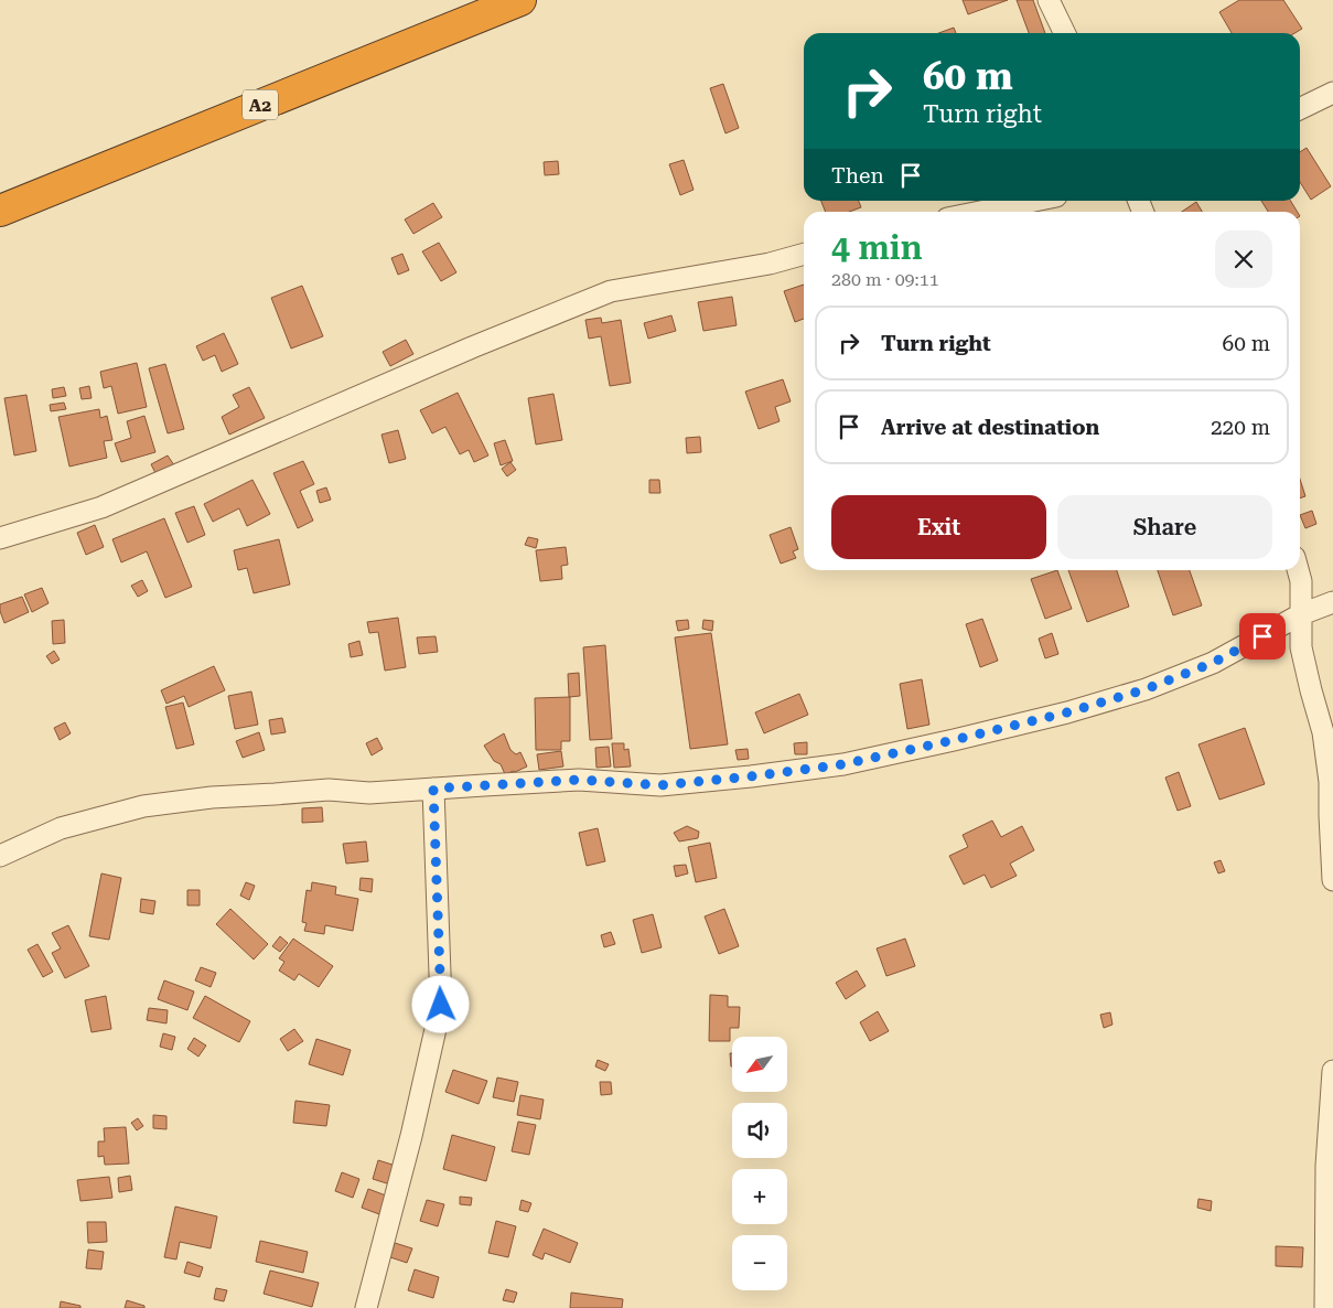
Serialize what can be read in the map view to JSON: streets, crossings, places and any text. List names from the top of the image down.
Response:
{
  "streets": {
    "highway": ["A2"]
  },
  "north": "bottom left",
  "page": {
    "turn": ["60 m", "Turn right"],
    "then": "Then",
    "heading": ["4 min", "280 m · 09:11"],
    "list": [
      {
        "name": "Turn right",
        "value": "60 m"
      },
      {
        "name": "Arrive at destination",
        "value": "220 m"
      }
    ],
    "buttons": ["Exit", "Share"],
    "map_buttons": ["+", "−"]
  }
}
